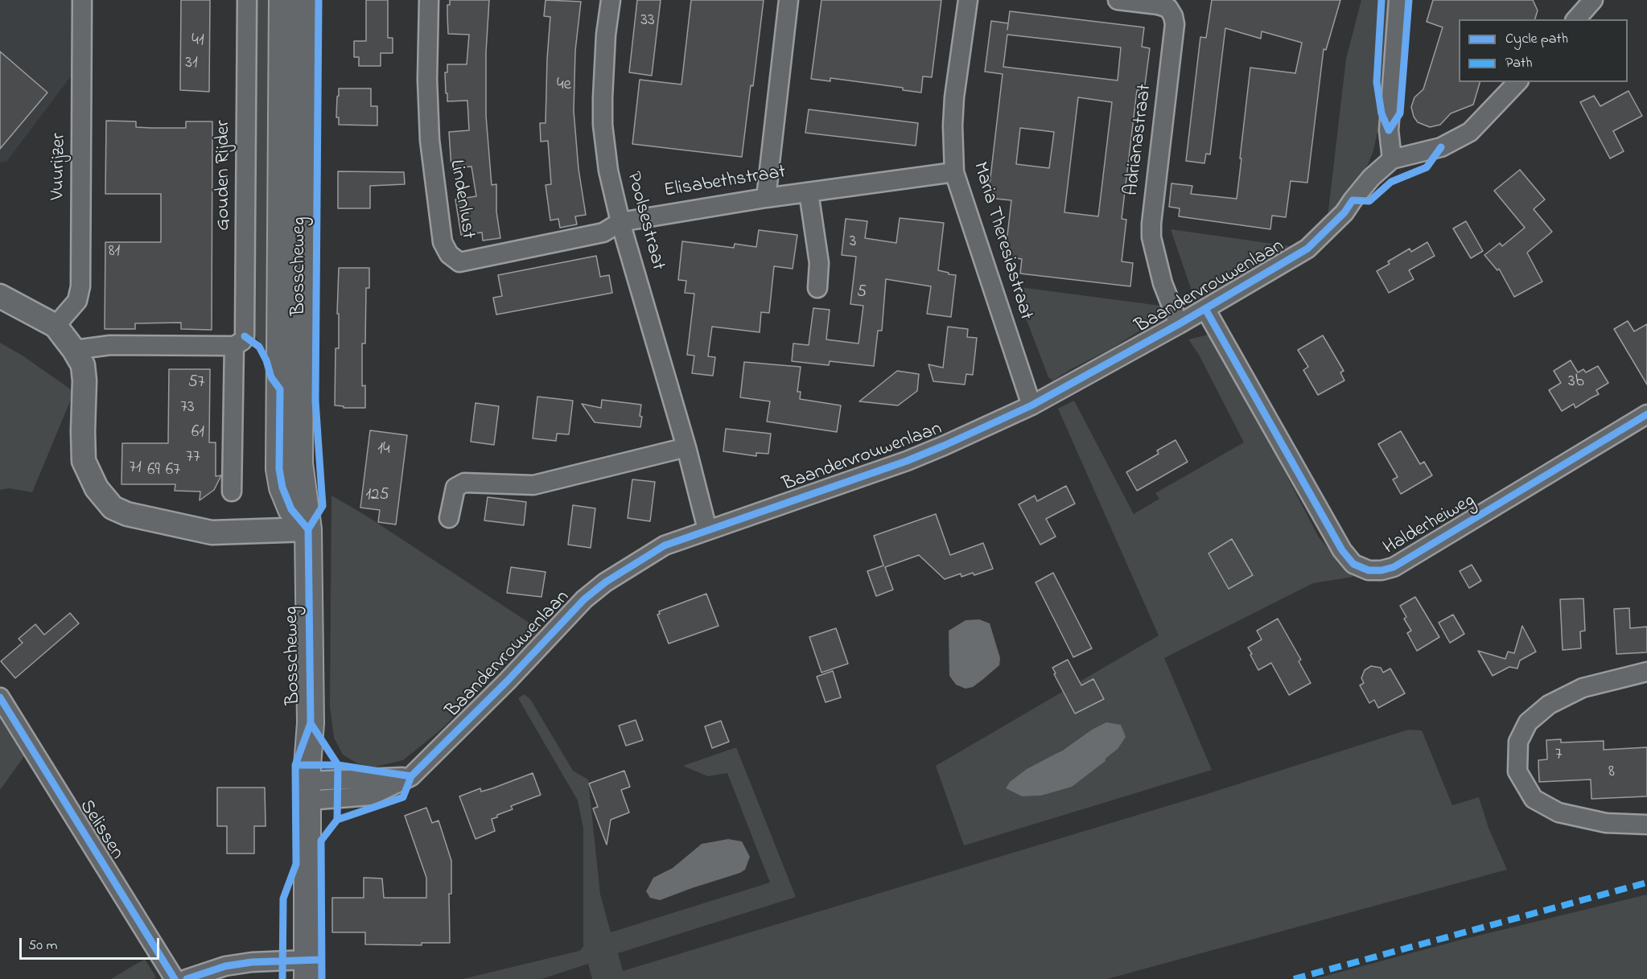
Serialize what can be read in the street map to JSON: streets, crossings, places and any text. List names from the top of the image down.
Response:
{
  "streets": {
    "main road": ["Bosscheweg"],
    "street": [
      "Adrianastraat",
      "Vuurijzer",
      "Gouden Rijder",
      "Elisabethstraat",
      "Lindenlust",
      "Poolsestraat",
      "Maria Theresiastraat",
      "Baandervrouwenlaan",
      "Halderheiweg",
      "Selissen"
    ]
  },
  "crossings": [
    ["Adrianastraat", "Baandervrouwenlaan"],
    ["Elisabethstraat", "Lindenlust"],
    ["Elisabethstraat", "Poolsestraat"],
    ["Elisabethstraat", "Maria Theresiastraat"],
    ["Lindenlust", "Poolsestraat"],
    ["Poolsestraat", "Baandervrouwenlaan"],
    ["Maria Theresiastraat", "Baandervrouwenlaan"],
    ["Bosscheweg", "Baandervrouwenlaan"],
    ["Baandervrouwenlaan", "Halderheiweg"]
  ],
  "house_numbers": [
    "33",
    "41",
    "31",
    "4e",
    "3",
    "81",
    "5",
    "3b",
    "57",
    "73",
    "61",
    "14",
    "77",
    "71",
    "69",
    "67",
    "125",
    "7",
    "8"
  ],
  "legend": ["Cycle path", "Path"],
  "scale_bar": "50 m"
}
